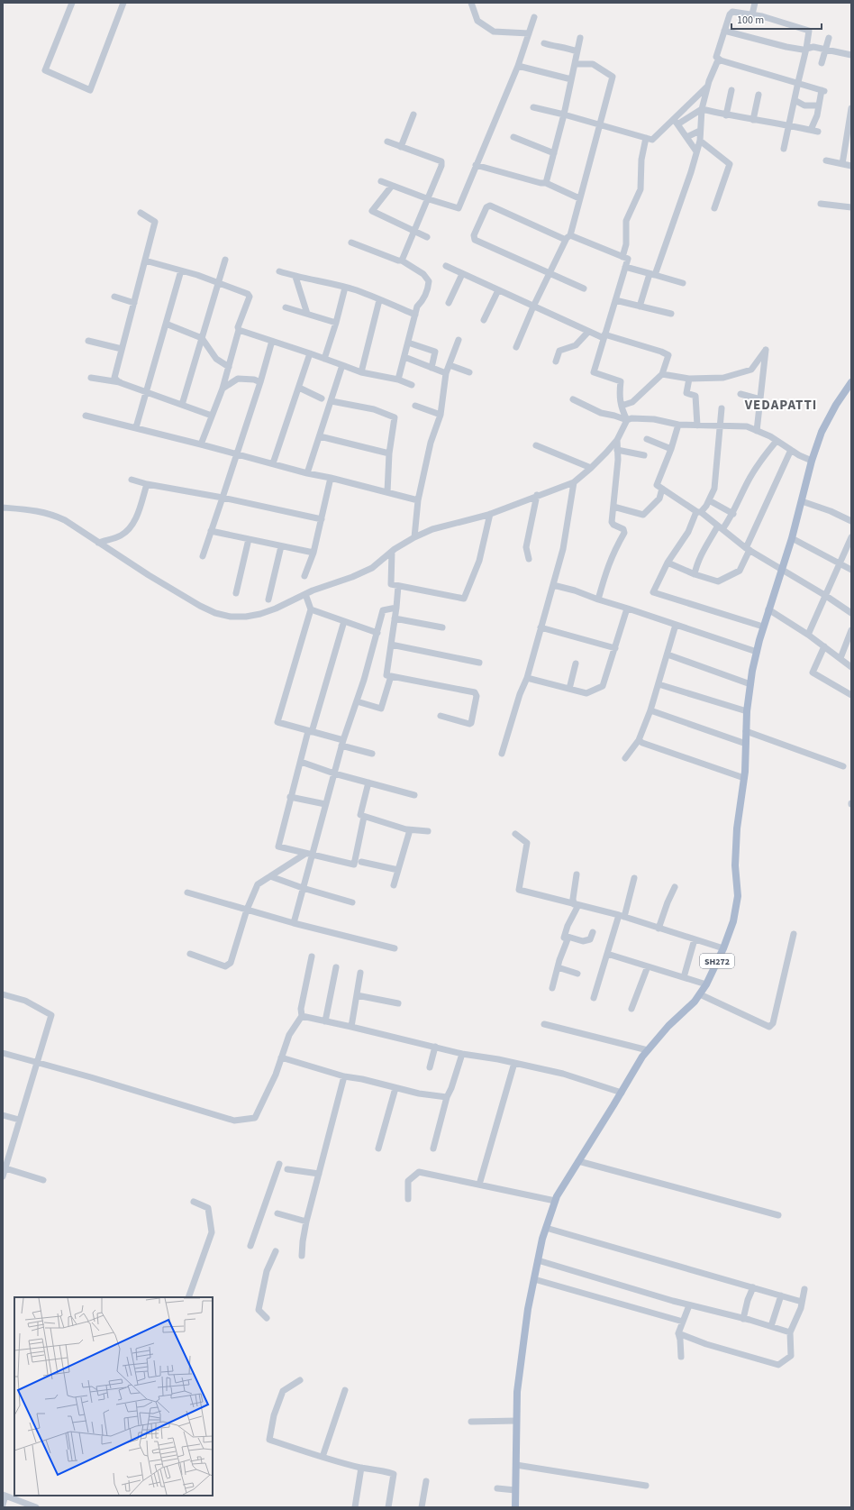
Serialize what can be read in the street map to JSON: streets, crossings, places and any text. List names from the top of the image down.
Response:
{
  "streets": {
    "main road": ["SH272"]
  },
  "districts": ["VEDAPATTI"],
  "scale_bar": "100 m"
}
